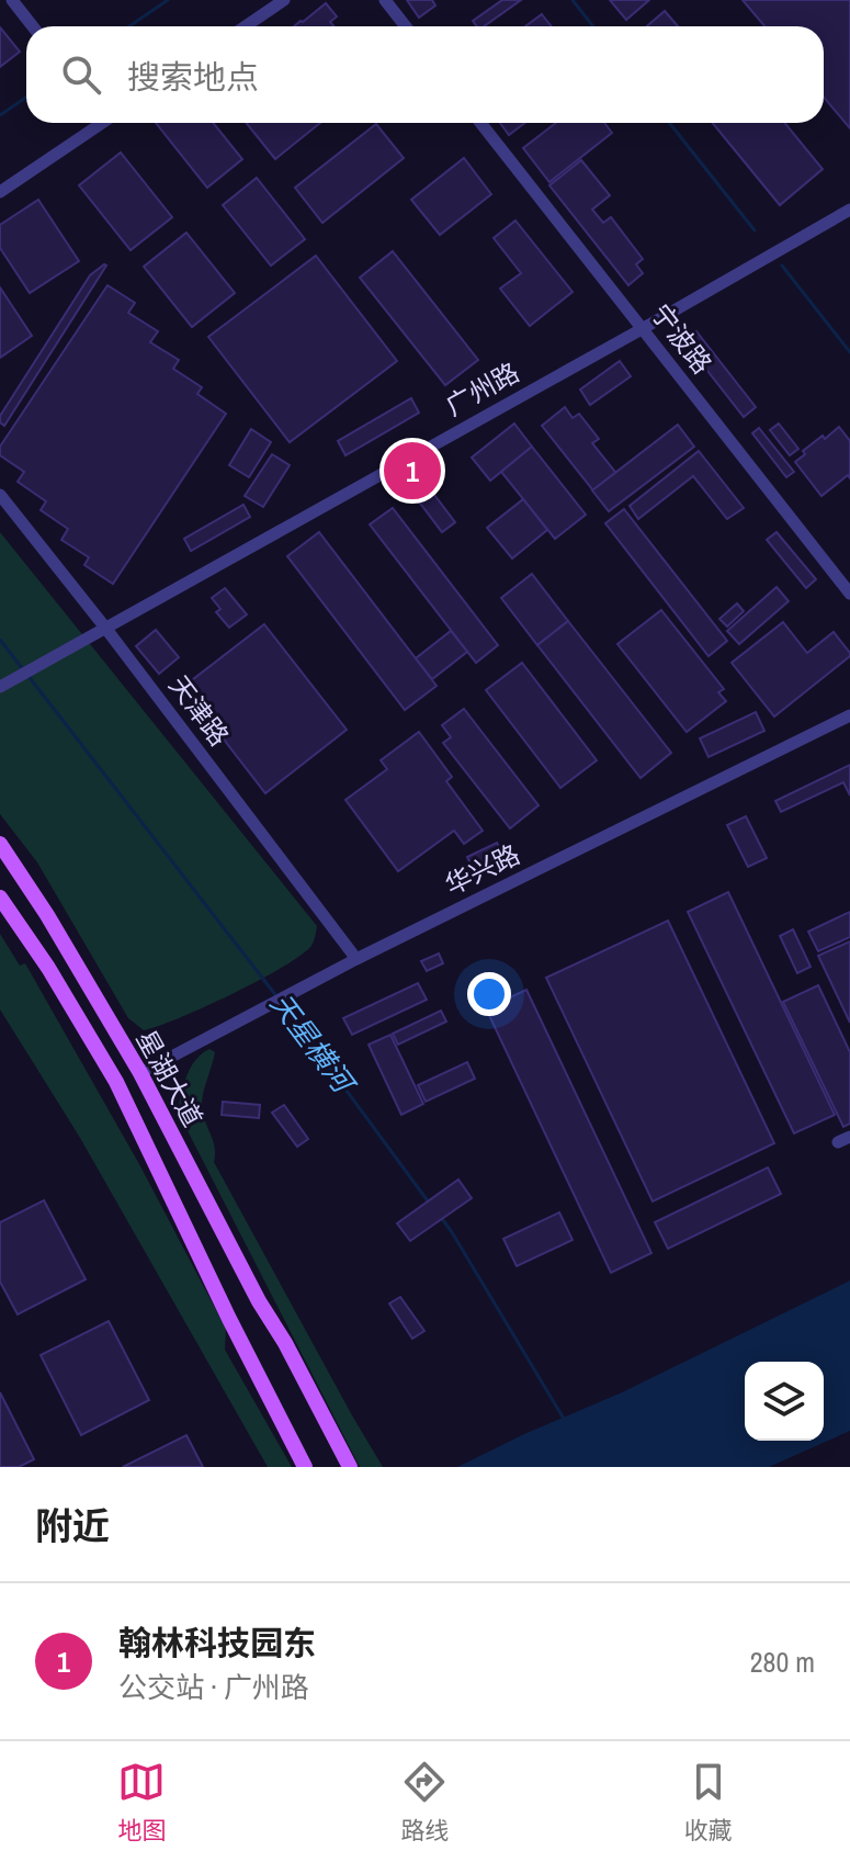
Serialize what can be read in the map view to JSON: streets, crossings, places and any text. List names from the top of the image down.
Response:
{
  "streets": {
    "main road": ["星湖大道"],
    "street": [
      "宁波路",
      "广州路",
      "天津路",
      "华兴路"
    ]
  },
  "crossings": [
    ["宁波路", "广州路"],
    ["广州路", "天津路"],
    ["天津路", "华兴路"],
    ["华兴路", "星湖大道"]
  ],
  "water": ["天星横河"],
  "page": {
    "search": "搜索地点",
    "pins": "1",
    "heading": "附近",
    "list": [
      {
        "mark": "1",
        "name": "翰林科技园东",
        "note": "公交站 · 广州路",
        "value": "280 m"
      }
    ],
    "nav": ["地图", "路线", "收藏"]
  }
}
